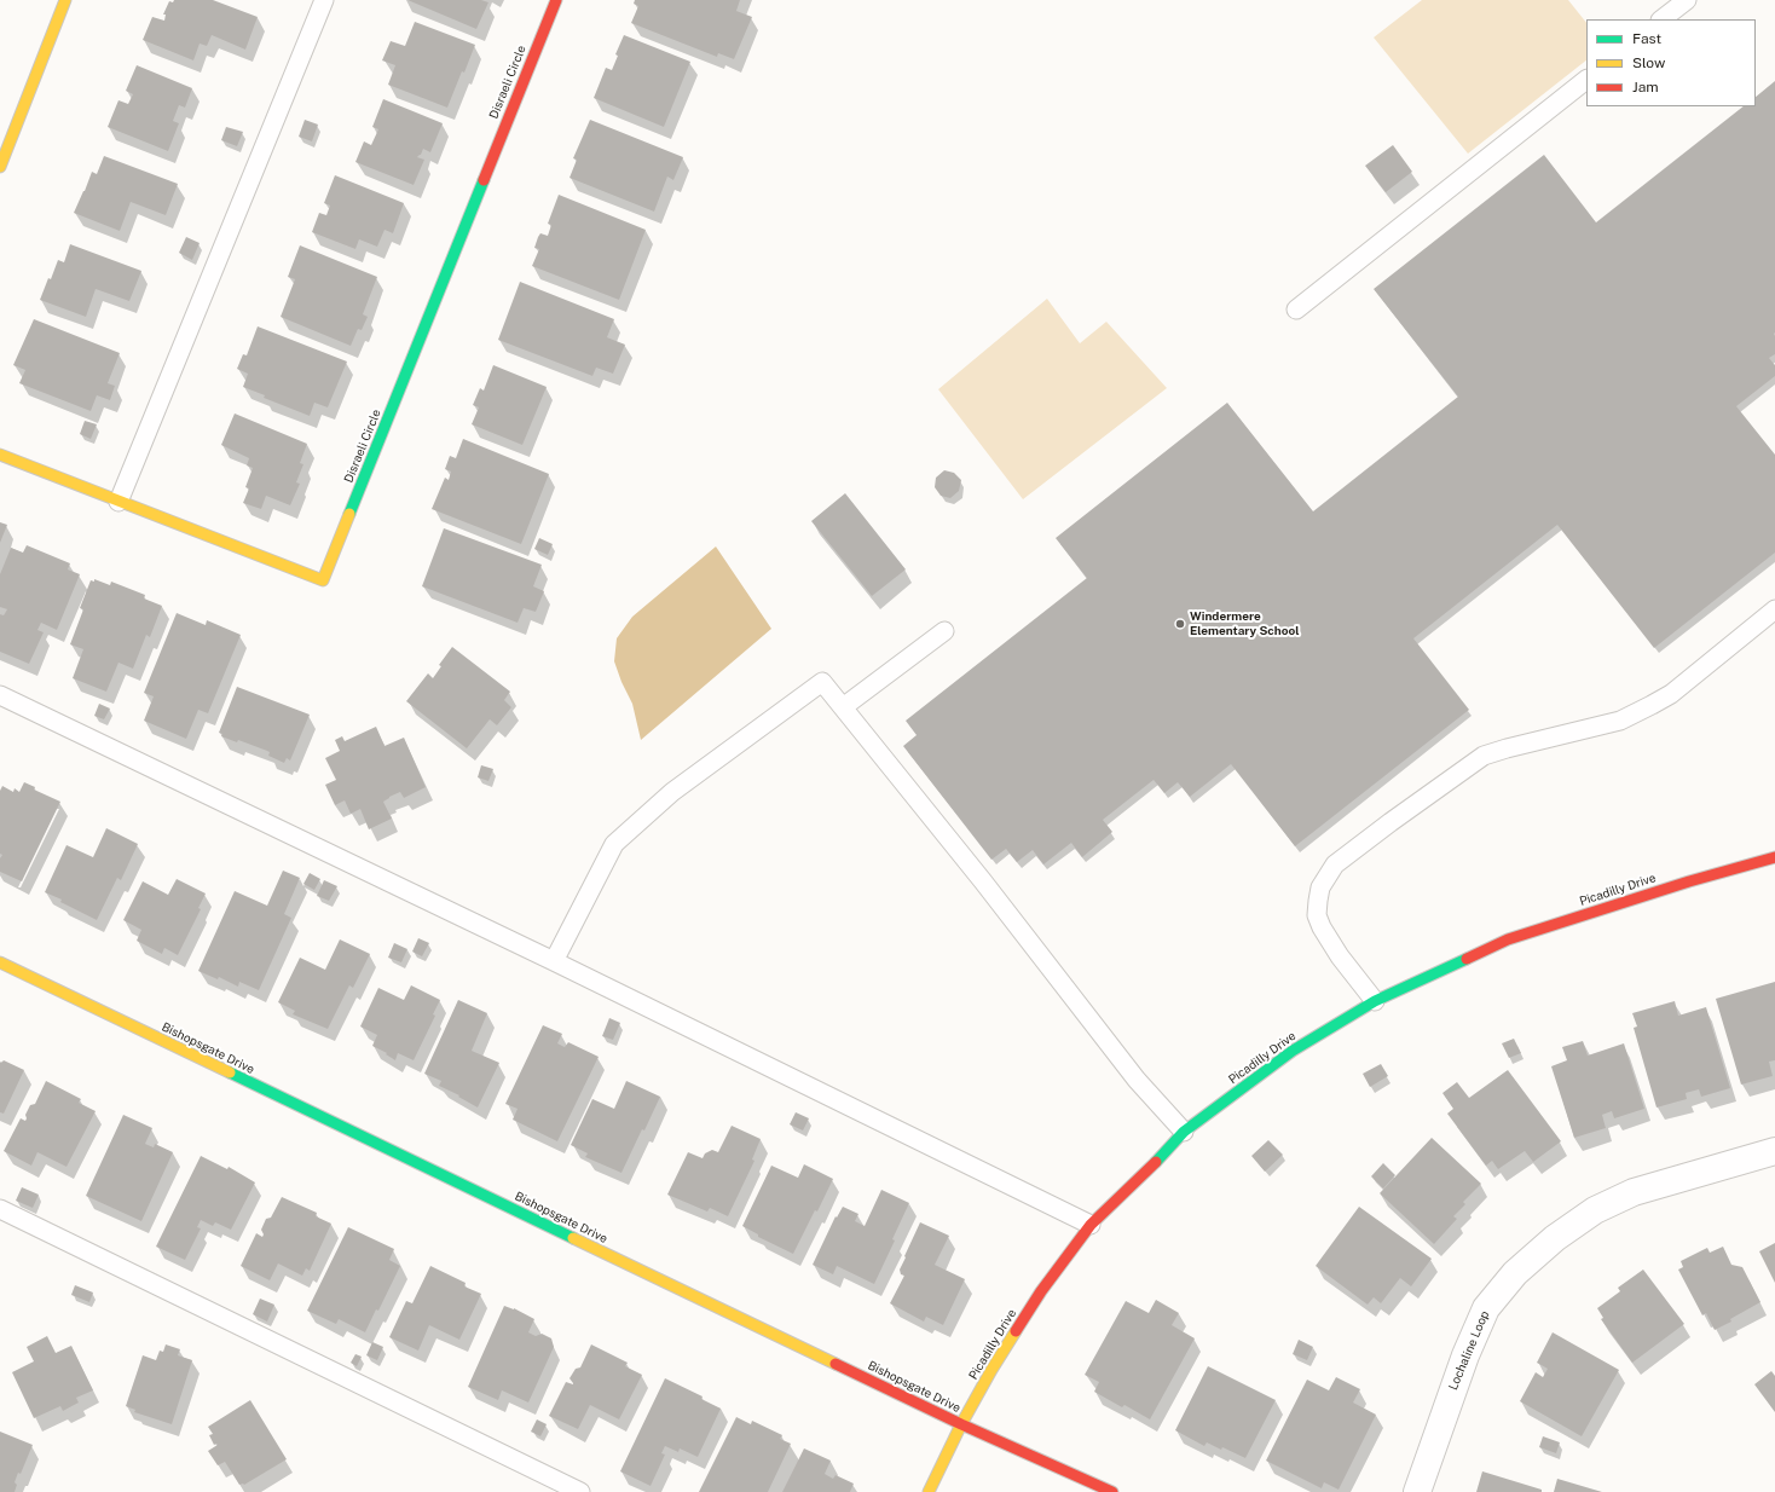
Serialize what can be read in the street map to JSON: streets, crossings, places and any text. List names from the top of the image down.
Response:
{
  "streets": {
    "street": [
      "Disraeli Circle",
      "Picadilly Drive",
      "Bishopsgate Drive",
      "Lochaline Loop"
    ]
  },
  "crossings": [
    ["Picadilly Drive", "Bishopsgate Drive"]
  ],
  "places": ["Windermere Elementary School"],
  "legend": ["Fast", "Slow", "Jam"]
}
